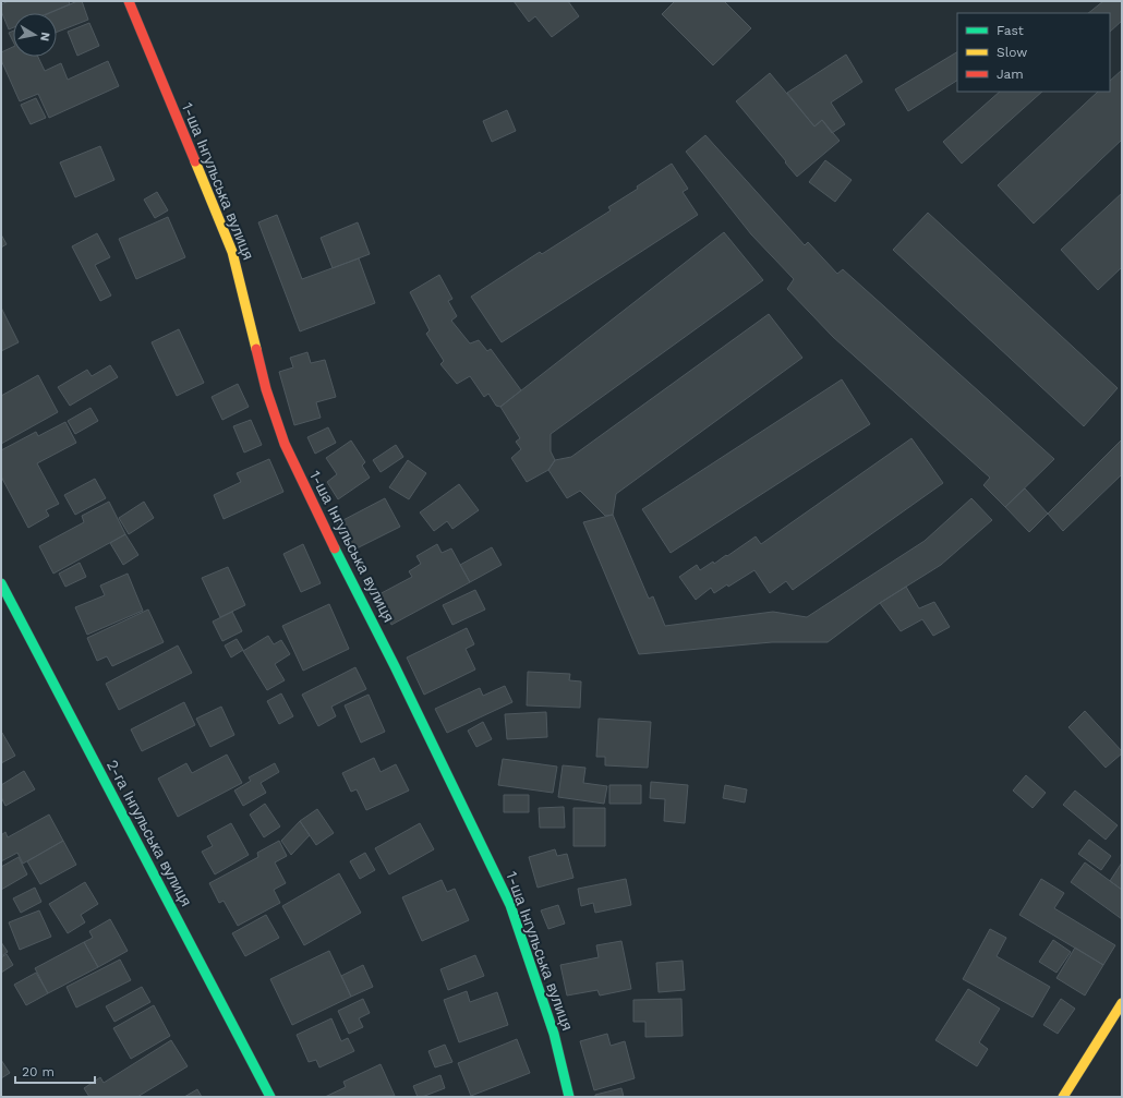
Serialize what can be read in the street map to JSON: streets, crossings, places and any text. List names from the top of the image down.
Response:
{
  "streets": {
    "street": ["1-ша Інгульська вулиця", "2-га Інгульська вулиця"]
  },
  "legend": ["Fast", "Slow", "Jam"],
  "scale_bar": "20 m",
  "north": "right"
}
